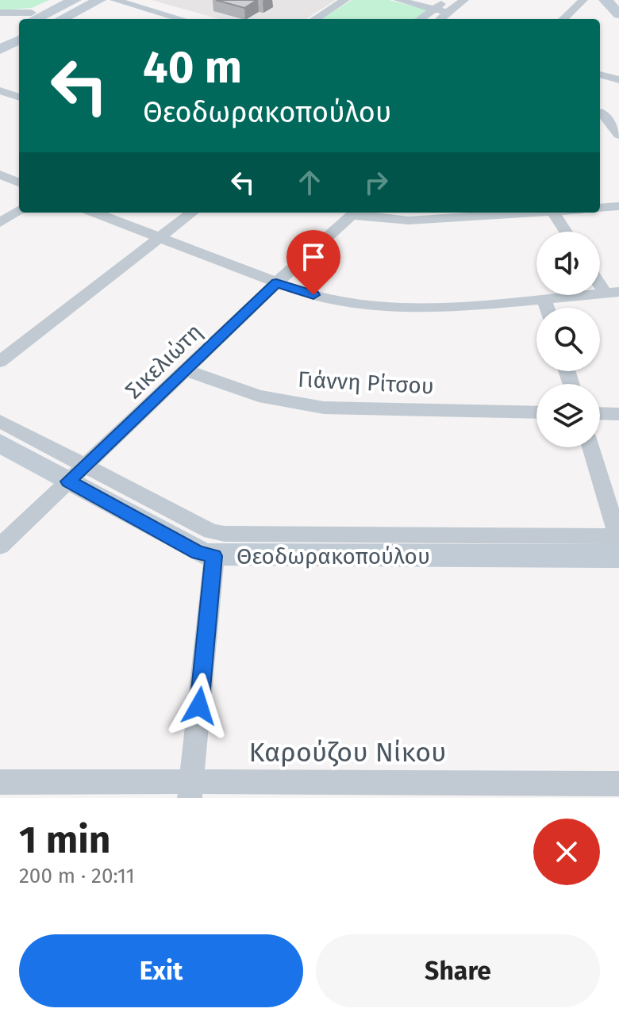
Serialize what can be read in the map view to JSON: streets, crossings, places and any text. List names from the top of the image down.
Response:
{
  "streets": {
    "street": [
      "Σικελιώτη",
      "Γιάννη Ρίτσου",
      "Θεοδωρακοπούλου",
      "Καρούζου Νίκου"
    ]
  },
  "crossings": [
    ["Σικελιώτη", "Γιάννη Ρίτσου"],
    ["Σικελιώτη", "Θεοδωρακοπούλου"]
  ],
  "page": {
    "turn": ["40 m", "Θεοδωρακοπούλου"],
    "heading": ["1 min", "200 m · 20:11"],
    "buttons": ["Exit", "Share"]
  }
}
